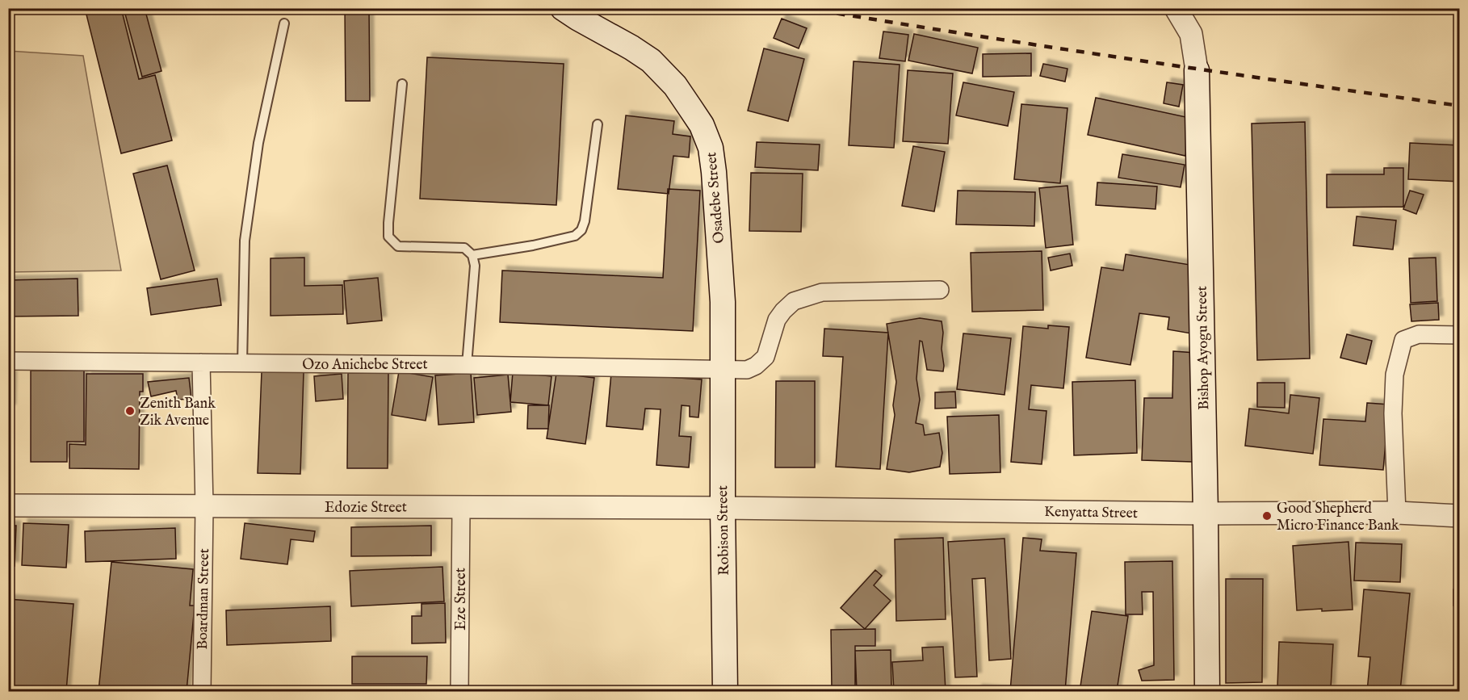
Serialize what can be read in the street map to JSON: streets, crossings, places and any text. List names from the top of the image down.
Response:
{
  "streets": {
    "main road": ["Osadebe Street", "Bishop Ayogu Street", "Robison Street"],
    "street": [
      "Ozo Anichebe Street",
      "Edozie Street",
      "Kenyatta Street",
      "Boardman Street",
      "Eze Street"
    ]
  },
  "crossings": [
    ["Osadebe Street", "Ozo Anichebe Street"],
    ["Osadebe Street", "Robison Street"],
    ["Bishop Ayogu Street", "Kenyatta Street"],
    ["Ozo Anichebe Street", "Robison Street"],
    ["Ozo Anichebe Street", "Boardman Street"],
    ["Edozie Street", "Kenyatta Street"],
    ["Edozie Street", "Robison Street"],
    ["Edozie Street", "Boardman Street"],
    ["Edozie Street", "Eze Street"],
    ["Kenyatta Street", "Robison Street"]
  ],
  "places": ["Zenith Bank Zik Avenue", "Good Shepherd Micro Finance Bank"]
}
